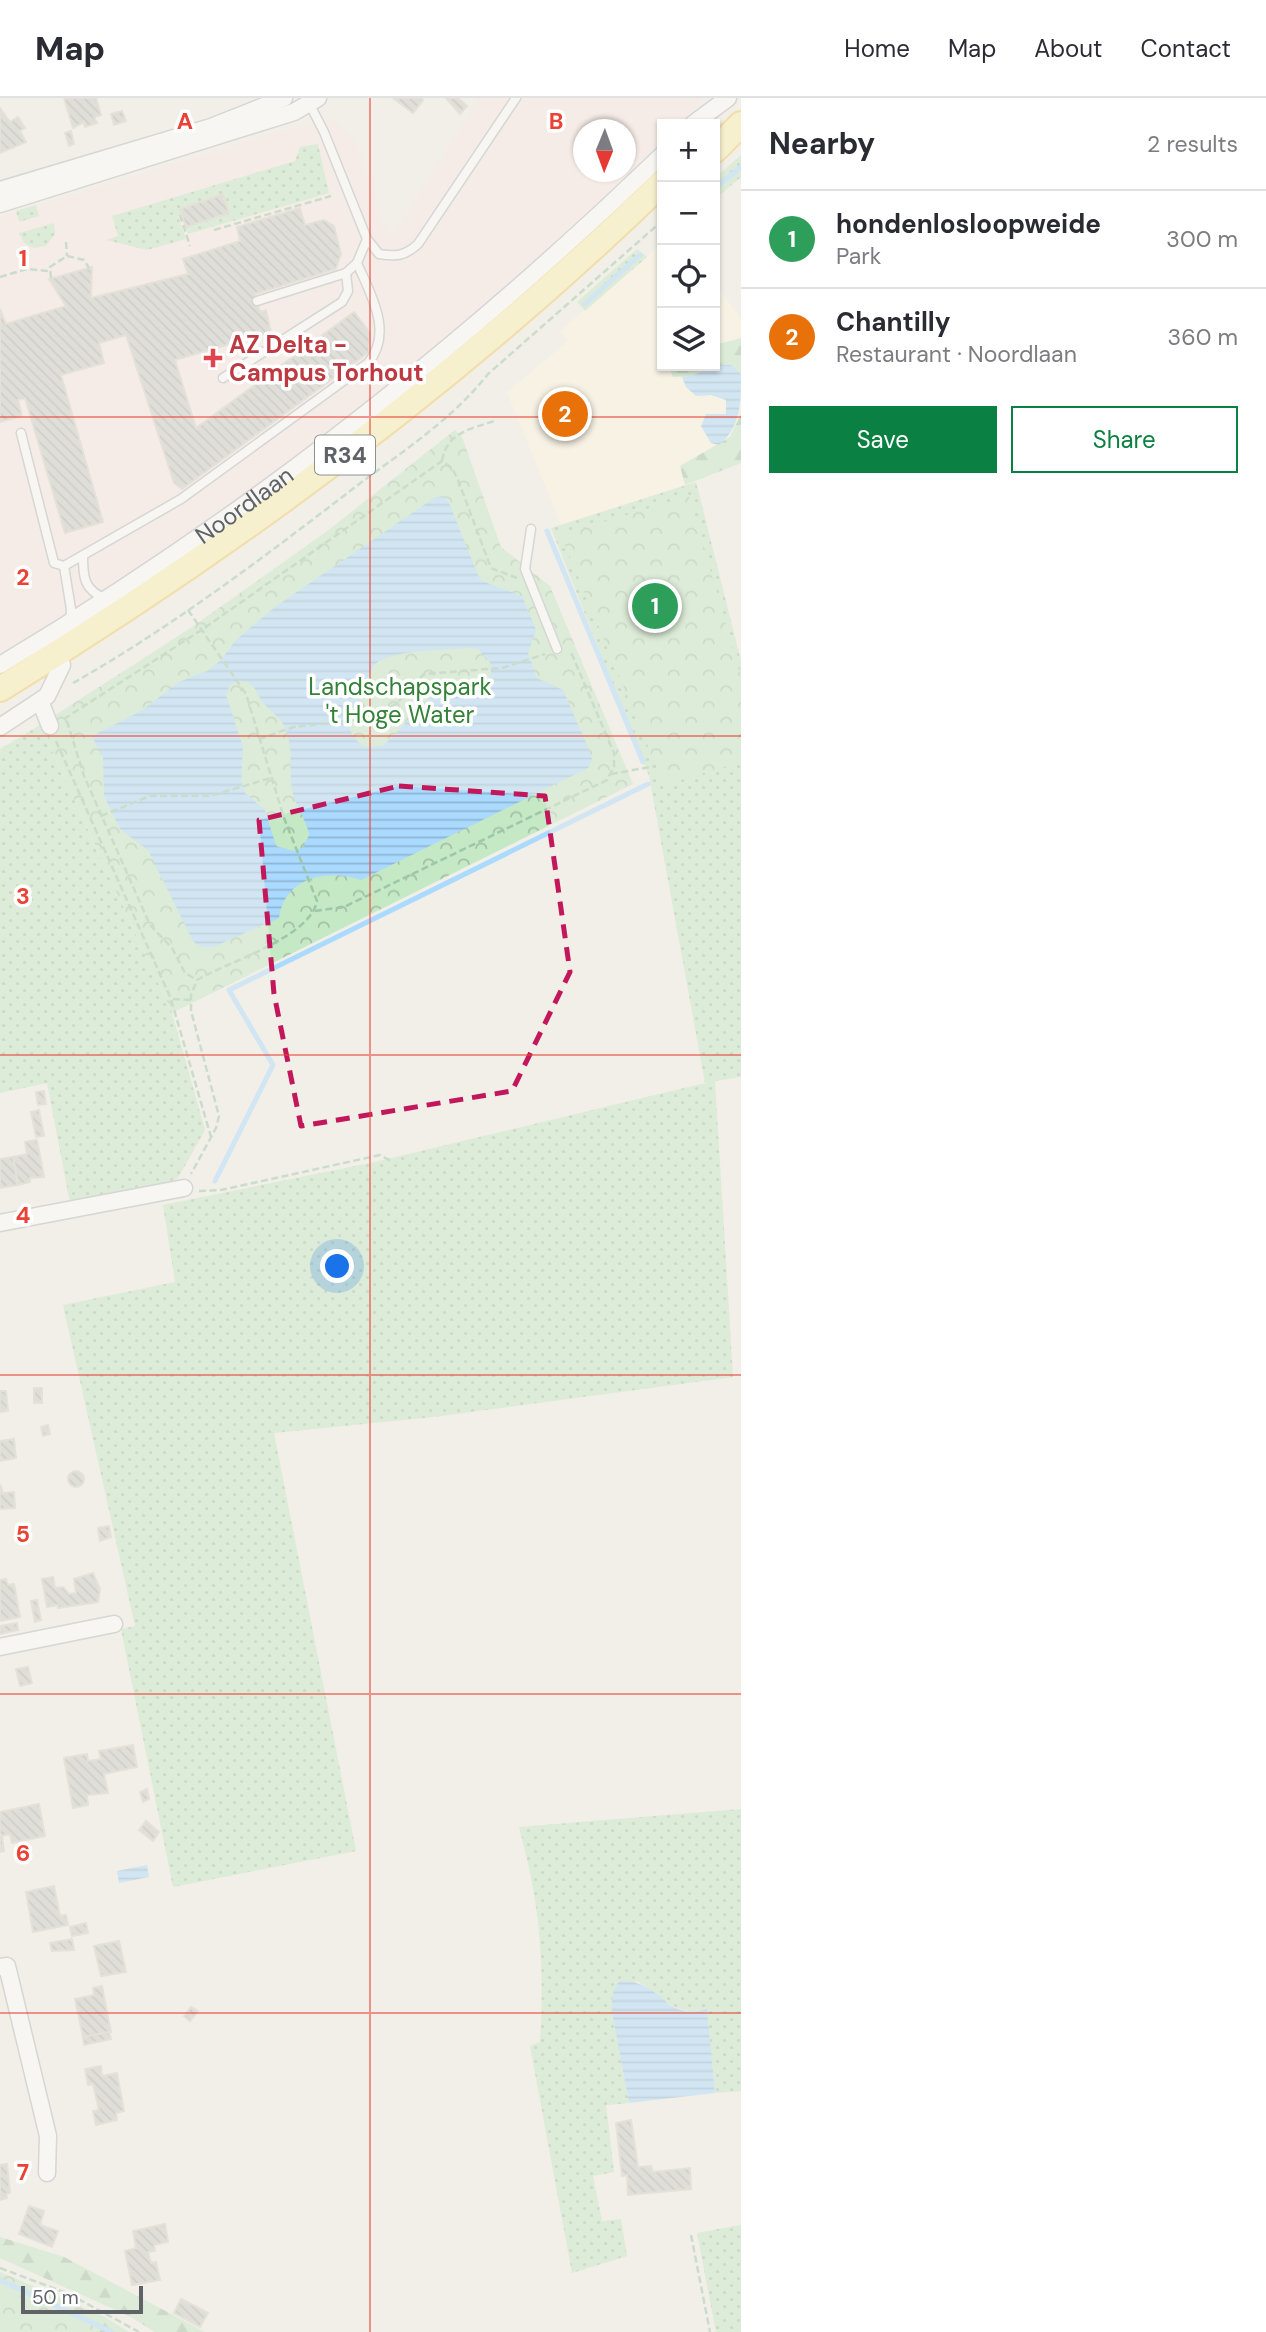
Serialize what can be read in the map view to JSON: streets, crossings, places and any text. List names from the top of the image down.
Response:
{
  "streets": {
    "main road": ["R34", "Noordlaan"]
  },
  "parks": ["Landschapspark 't Hoge Water"],
  "places": {
    "health": ["AZ Delta - Campus Torhout"]
  },
  "scale_bar": "50 m",
  "north": "bottom",
  "page": {
    "header": "Map",
    "nav": [
      "Home",
      "Map",
      "About",
      "Contact"
    ],
    "heading": ["Nearby", "2 results"],
    "map_buttons": ["+", "−"],
    "list": [
      {
        "mark": "1",
        "name": "hondenlosloopweide",
        "note": "Park",
        "value": "300 m"
      },
      {
        "mark": "2",
        "name": "Chantilly",
        "note": "Restaurant · Noordlaan",
        "value": "360 m"
      }
    ],
    "buttons": ["Save", "Share"],
    "pins": ["2", "1"],
    "scale": "50 m"
  },
  "grid": {
    "columns": ["A", "B"],
    "rows": [
      "1",
      "2",
      "3",
      "4",
      "5",
      "6",
      "7"
    ]
  }
}
